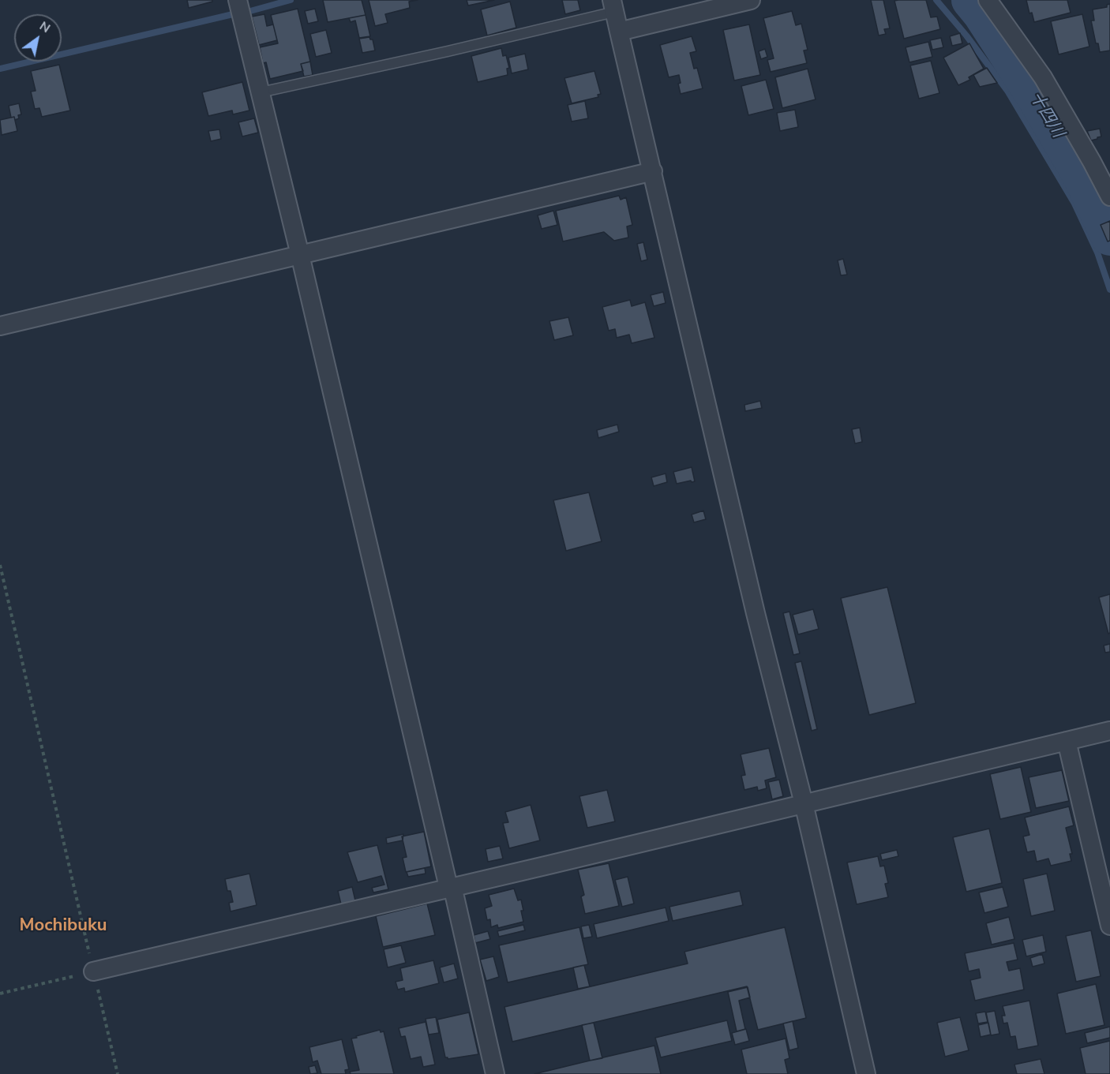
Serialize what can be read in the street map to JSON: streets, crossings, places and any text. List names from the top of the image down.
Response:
{
  "districts": ["Mochibuku"],
  "water": ["十四川"],
  "north": "top right"
}
